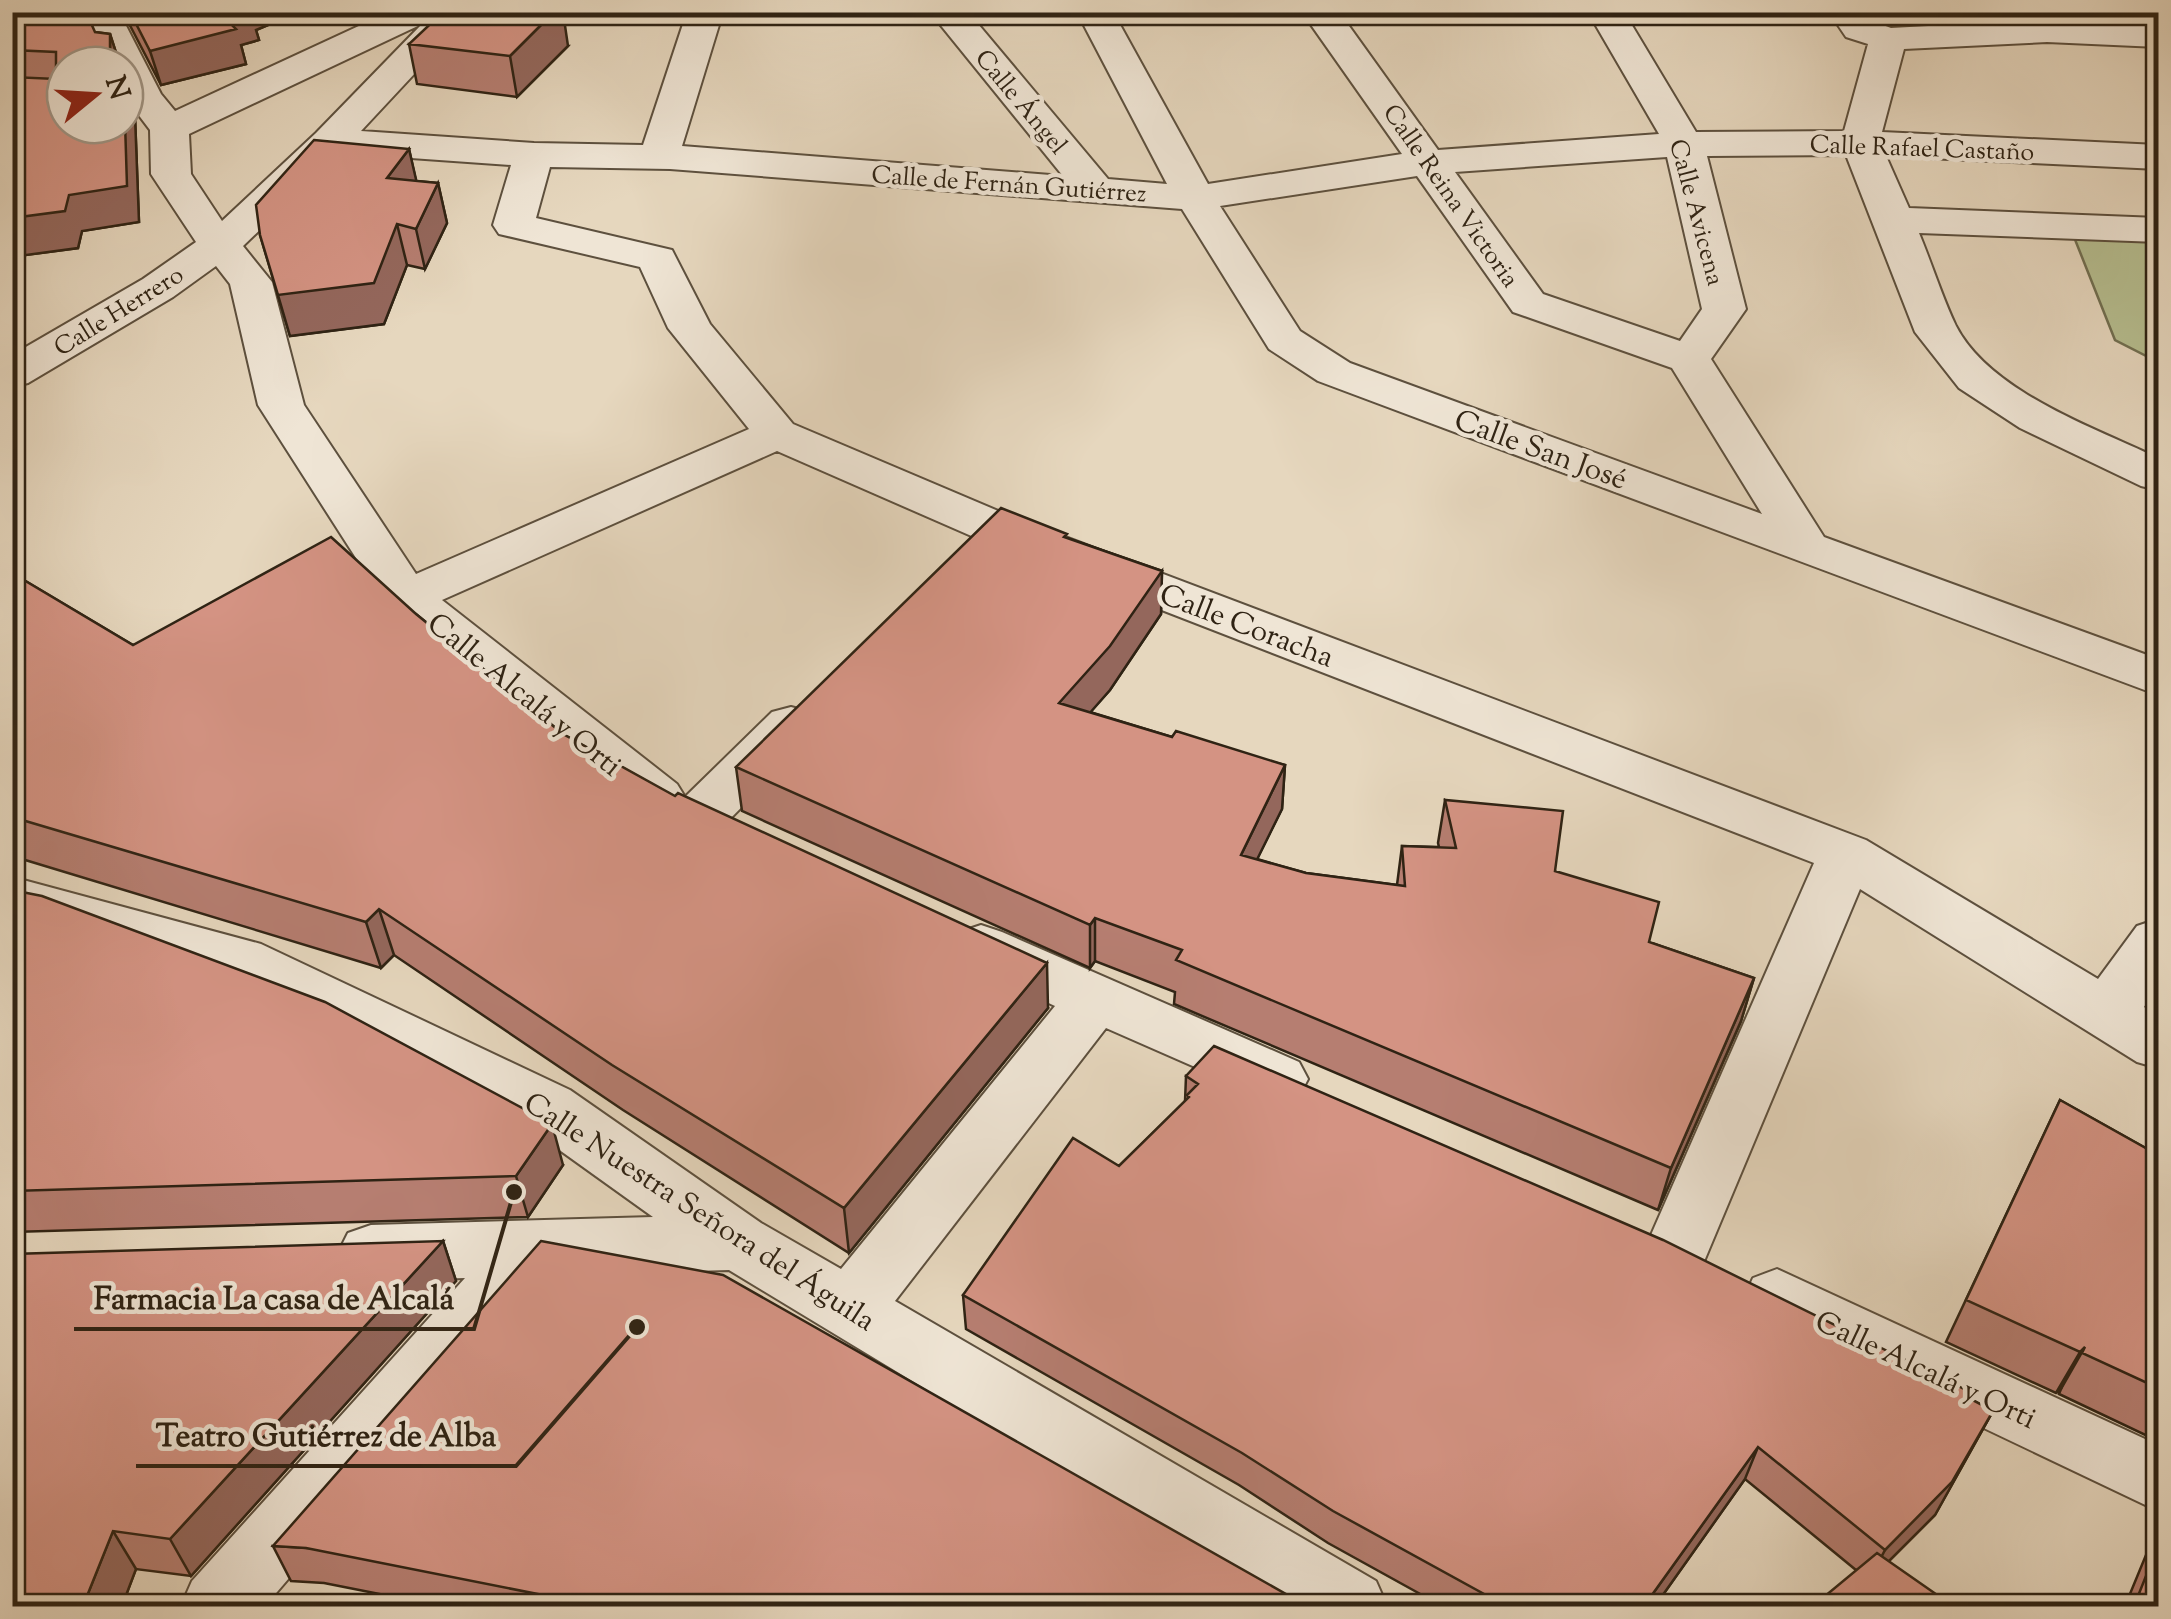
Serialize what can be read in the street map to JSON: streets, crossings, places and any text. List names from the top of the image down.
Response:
{
  "streets": {
    "street": [
      "Calle Ángel",
      "Calle Rafael Castaño",
      "Calle de Fernán Gutiérrez",
      "Calle Reina Victoria",
      "Calle Avicena",
      "Calle Herrero",
      "Calle San José",
      "Calle Coracha",
      "Calle Alcalá y Orti",
      "Calle Nuestra Señora del Águila"
    ]
  },
  "crossings": [
    ["Calle Ángel", "Calle de Fernán Gutiérrez"],
    ["Calle Rafael Castaño", "Calle de Fernán Gutiérrez"],
    ["Calle Rafael Castaño", "Calle Avicena"],
    ["Calle de Fernán Gutiérrez", "Calle Reina Victoria"],
    ["Calle de Fernán Gutiérrez", "Calle Avicena"],
    ["Calle de Fernán Gutiérrez", "Calle Herrero"],
    ["Calle de Fernán Gutiérrez", "Calle San José"],
    ["Calle de Fernán Gutiérrez", "Calle Coracha"],
    ["Calle Reina Victoria", "Calle Avicena"],
    ["Calle Herrero", "Calle Alcalá y Orti"]
  ],
  "places": ["Farmacia La casa de Alcalá", "Teatro Gutiérrez de Alba"],
  "north": "right"
}
